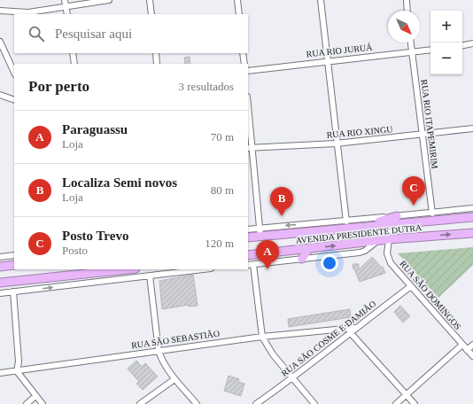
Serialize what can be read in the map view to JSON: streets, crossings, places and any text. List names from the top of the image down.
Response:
{
  "streets": {
    "highway": ["AVENIDA PRESIDENTE DUTRA"],
    "street": [
      "RUA RIO JURUÁ",
      "RUA RIO ITAPEMIRIM",
      "RUA RIO XINGU",
      "RUA SÃO DOMINGOS",
      "RUA SÃO COSME E DAMIÃO",
      "RUA SÃO SEBASTIÃO"
    ]
  },
  "crossings": [
    ["RUA RIO JURUÁ", "RUA RIO ITAPEMIRIM"],
    ["RUA RIO ITAPEMIRIM", "RUA RIO XINGU"],
    ["RUA RIO ITAPEMIRIM", "AVENIDA PRESIDENTE DUTRA"],
    ["AVENIDA PRESIDENTE DUTRA", "RUA SÃO DOMINGOS"],
    ["RUA SÃO DOMINGOS", "RUA SÃO COSME E DAMIÃO"],
    ["RUA SÃO COSME E DAMIÃO", "RUA SÃO SEBASTIÃO"]
  ],
  "north": "bottom right",
  "page": {
    "map_buttons": ["+", "−"],
    "search": "Pesquisar aqui",
    "heading": ["Por perto", "3 resultados"],
    "list": [
      {
        "mark": "A",
        "name": "Paraguassu",
        "note": "Loja",
        "value": "70 m"
      },
      {
        "mark": "B",
        "name": "Localiza Semi novos",
        "note": "Loja",
        "value": "80 m"
      },
      {
        "mark": "C",
        "name": "Posto Trevo",
        "note": "Posto",
        "value": "120 m"
      }
    ],
    "pins": ["C", "B", "A"]
  }
}
